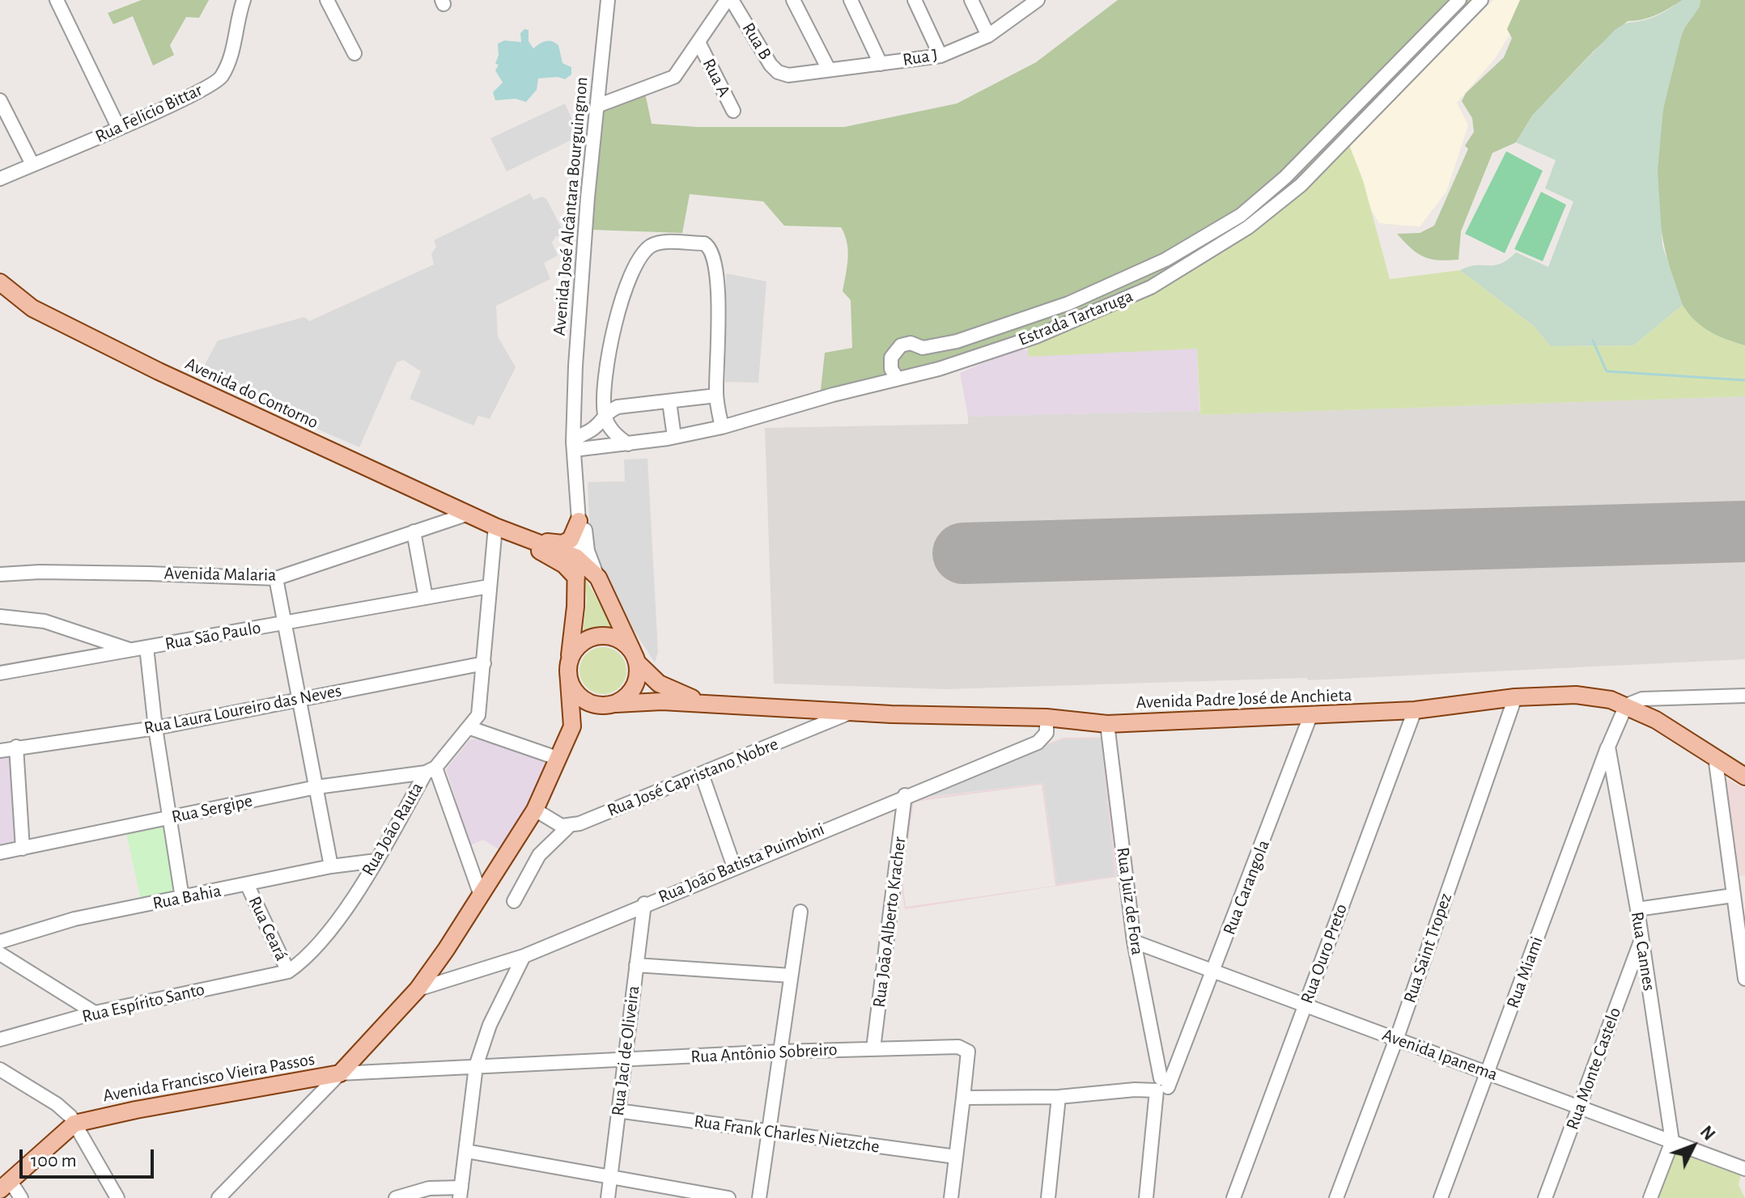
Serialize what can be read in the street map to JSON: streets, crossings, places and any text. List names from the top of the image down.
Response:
{
  "streets": {
    "main road": [
      "Avenida José Alcântara Bourguingnon",
      "Avenida do Contorno",
      "Avenida Padre José de Anchieta",
      "Avenida Francisco Vieira Passos"
    ],
    "street": [
      "Rua B",
      "Rua J",
      "Rua A",
      "Rua Felicio Bittar",
      "Estrada Tartaruga",
      "Avenida Malaria",
      "Rua São Paulo",
      "Rua Laura Loureiro das Neves",
      "Rua José Capristano Nobre",
      "Rua Sergipe",
      "Rua João Rauta",
      "Rua João Batista Puimbini",
      "Rua Carangola",
      "Rua Bahia",
      "Rua Juiz de Fora",
      "Rua João Alberto Kracher",
      "Rua Ceará",
      "Rua Saint Tropez",
      "Rua Cannes",
      "Rua Ouro Preto",
      "Rua Miami",
      "Rua Espírito Santo",
      "Rua Jaci de Oliveira",
      "Rua Antônio Sobreiro",
      "Avenida Ipanema",
      "Rua Monte Castelo",
      "Rua Frank Charles Nietzche"
    ]
  },
  "crossings": [
    ["Rua B", "Rua J"],
    ["Avenida José Alcântara Bourguingnon", "Estrada Tartaruga"],
    ["Avenida José Alcântara Bourguingnon", "Avenida do Contorno"],
    ["Avenida José Alcântara Bourguingnon", "Avenida Padre José de Anchieta"],
    ["Avenida José Alcântara Bourguingnon", "Avenida Francisco Vieira Passos"],
    ["Avenida do Contorno", "Avenida Malaria"],
    ["Avenida do Contorno", "Rua João Rauta"],
    ["Rua São Paulo", "Rua João Rauta"],
    ["Avenida Padre José de Anchieta", "Rua José Capristano Nobre"],
    ["Avenida Padre José de Anchieta", "Rua João Batista Puimbini"],
    ["Avenida Padre José de Anchieta", "Rua Carangola"],
    ["Avenida Padre José de Anchieta", "Rua Juiz de Fora"],
    ["Avenida Padre José de Anchieta", "Rua Saint Tropez"],
    ["Avenida Padre José de Anchieta", "Rua Ouro Preto"],
    ["Avenida Padre José de Anchieta", "Avenida Francisco Vieira Passos"],
    ["Rua Laura Loureiro das Neves", "Rua João Rauta"],
    ["Rua Sergipe", "Rua João Rauta"],
    ["Rua João Rauta", "Rua Bahia"],
    ["Rua João Rauta", "Rua Ceará"],
    ["Rua João Rauta", "Rua Espírito Santo"],
    ["Rua João Batista Puimbini", "Rua João Alberto Kracher"],
    ["Rua João Batista Puimbini", "Rua Jaci de Oliveira"],
    ["Rua João Batista Puimbini", "Avenida Francisco Vieira Passos"],
    ["Rua Carangola", "Rua Juiz de Fora"],
    ["Rua Carangola", "Avenida Ipanema"],
    ["Rua Bahia", "Rua Ceará"],
    ["Rua Juiz de Fora", "Avenida Ipanema"],
    ["Rua João Alberto Kracher", "Rua Antônio Sobreiro"],
    ["Rua Ceará", "Rua Espírito Santo"],
    ["Rua Saint Tropez", "Avenida Ipanema"],
    ["Rua Cannes", "Rua Miami"],
    ["Rua Cannes", "Avenida Ipanema"],
    ["Rua Cannes", "Rua Monte Castelo"],
    ["Rua Ouro Preto", "Avenida Ipanema"],
    ["Rua Miami", "Avenida Ipanema"],
    ["Rua Jaci de Oliveira", "Rua Antônio Sobreiro"],
    ["Rua Jaci de Oliveira", "Rua Frank Charles Nietzche"],
    ["Rua Antônio Sobreiro", "Avenida Francisco Vieira Passos"],
    ["Avenida Ipanema", "Rua Monte Castelo"]
  ],
  "scale_bar": "100 m",
  "north": "top right"
}
